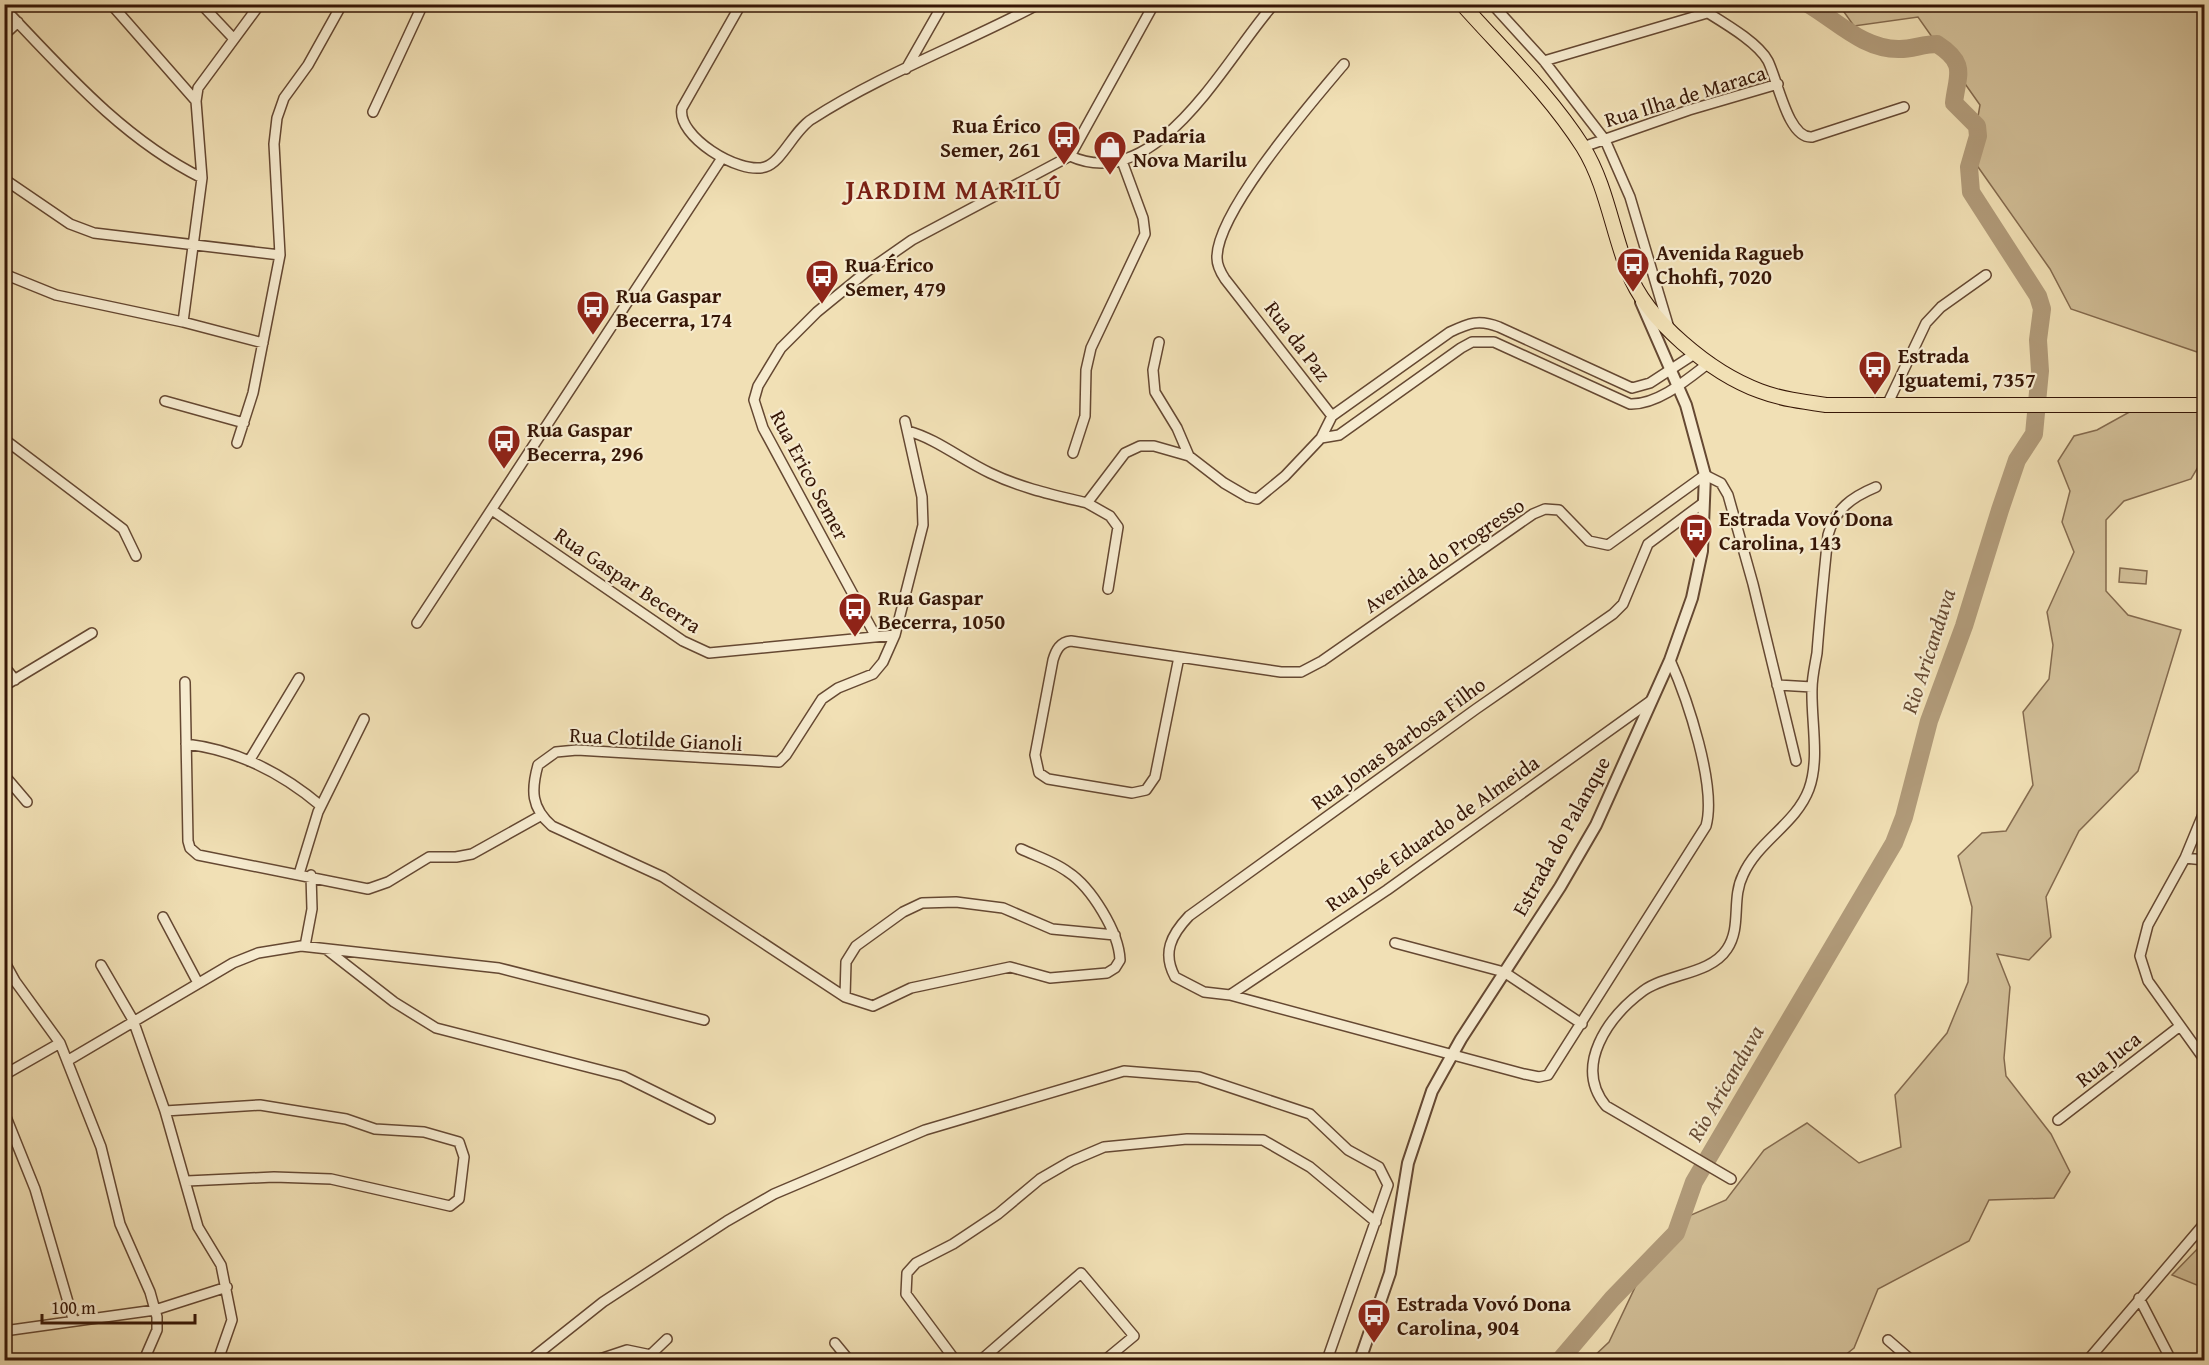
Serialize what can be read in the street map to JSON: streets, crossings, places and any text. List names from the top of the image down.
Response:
{
  "streets": {
    "street": [
      "Rua Ilha de Maraca",
      "Rua da Paz",
      "Rua Erico Semer",
      "Avenida do Progresso",
      "Rua Gaspar Becerra",
      "Rua Clotilde Gianoli",
      "Rua Jonas Barbosa Filho",
      "Rua José Eduardo de Almeida",
      "Estrada do Palanque",
      "Rua Juca"
    ]
  },
  "crossings": [
    ["Rua Erico Semer", "Rua Gaspar Becerra"],
    ["Avenida do Progresso", "Estrada do Palanque"],
    ["Rua Gaspar Becerra", "Rua Clotilde Gianoli"],
    ["Rua Jonas Barbosa Filho", "Rua José Eduardo de Almeida"],
    ["Rua Jonas Barbosa Filho", "Estrada do Palanque"],
    ["Rua José Eduardo de Almeida", "Estrada do Palanque"]
  ],
  "districts": ["JARDIM MARILÚ"],
  "water": ["Rio Aricanduva"],
  "places": {
    "bus stop": [
      "Rua Érico Semer, 261",
      "Avenida Ragueb Chohfi, 7020",
      "Rua Érico Semer, 479",
      "Rua Gaspar Becerra, 174",
      "Estrada Iguatemi, 7357",
      "Rua Gaspar Becerra, 296",
      "Estrada Vovó Dona Carolina, 143",
      "Rua Gaspar Becerra, 1050",
      "Estrada Vovó Dona Carolina, 904"
    ],
    "shop": ["Padaria Nova Marilu"]
  },
  "scale_bar": "100 m"
}
